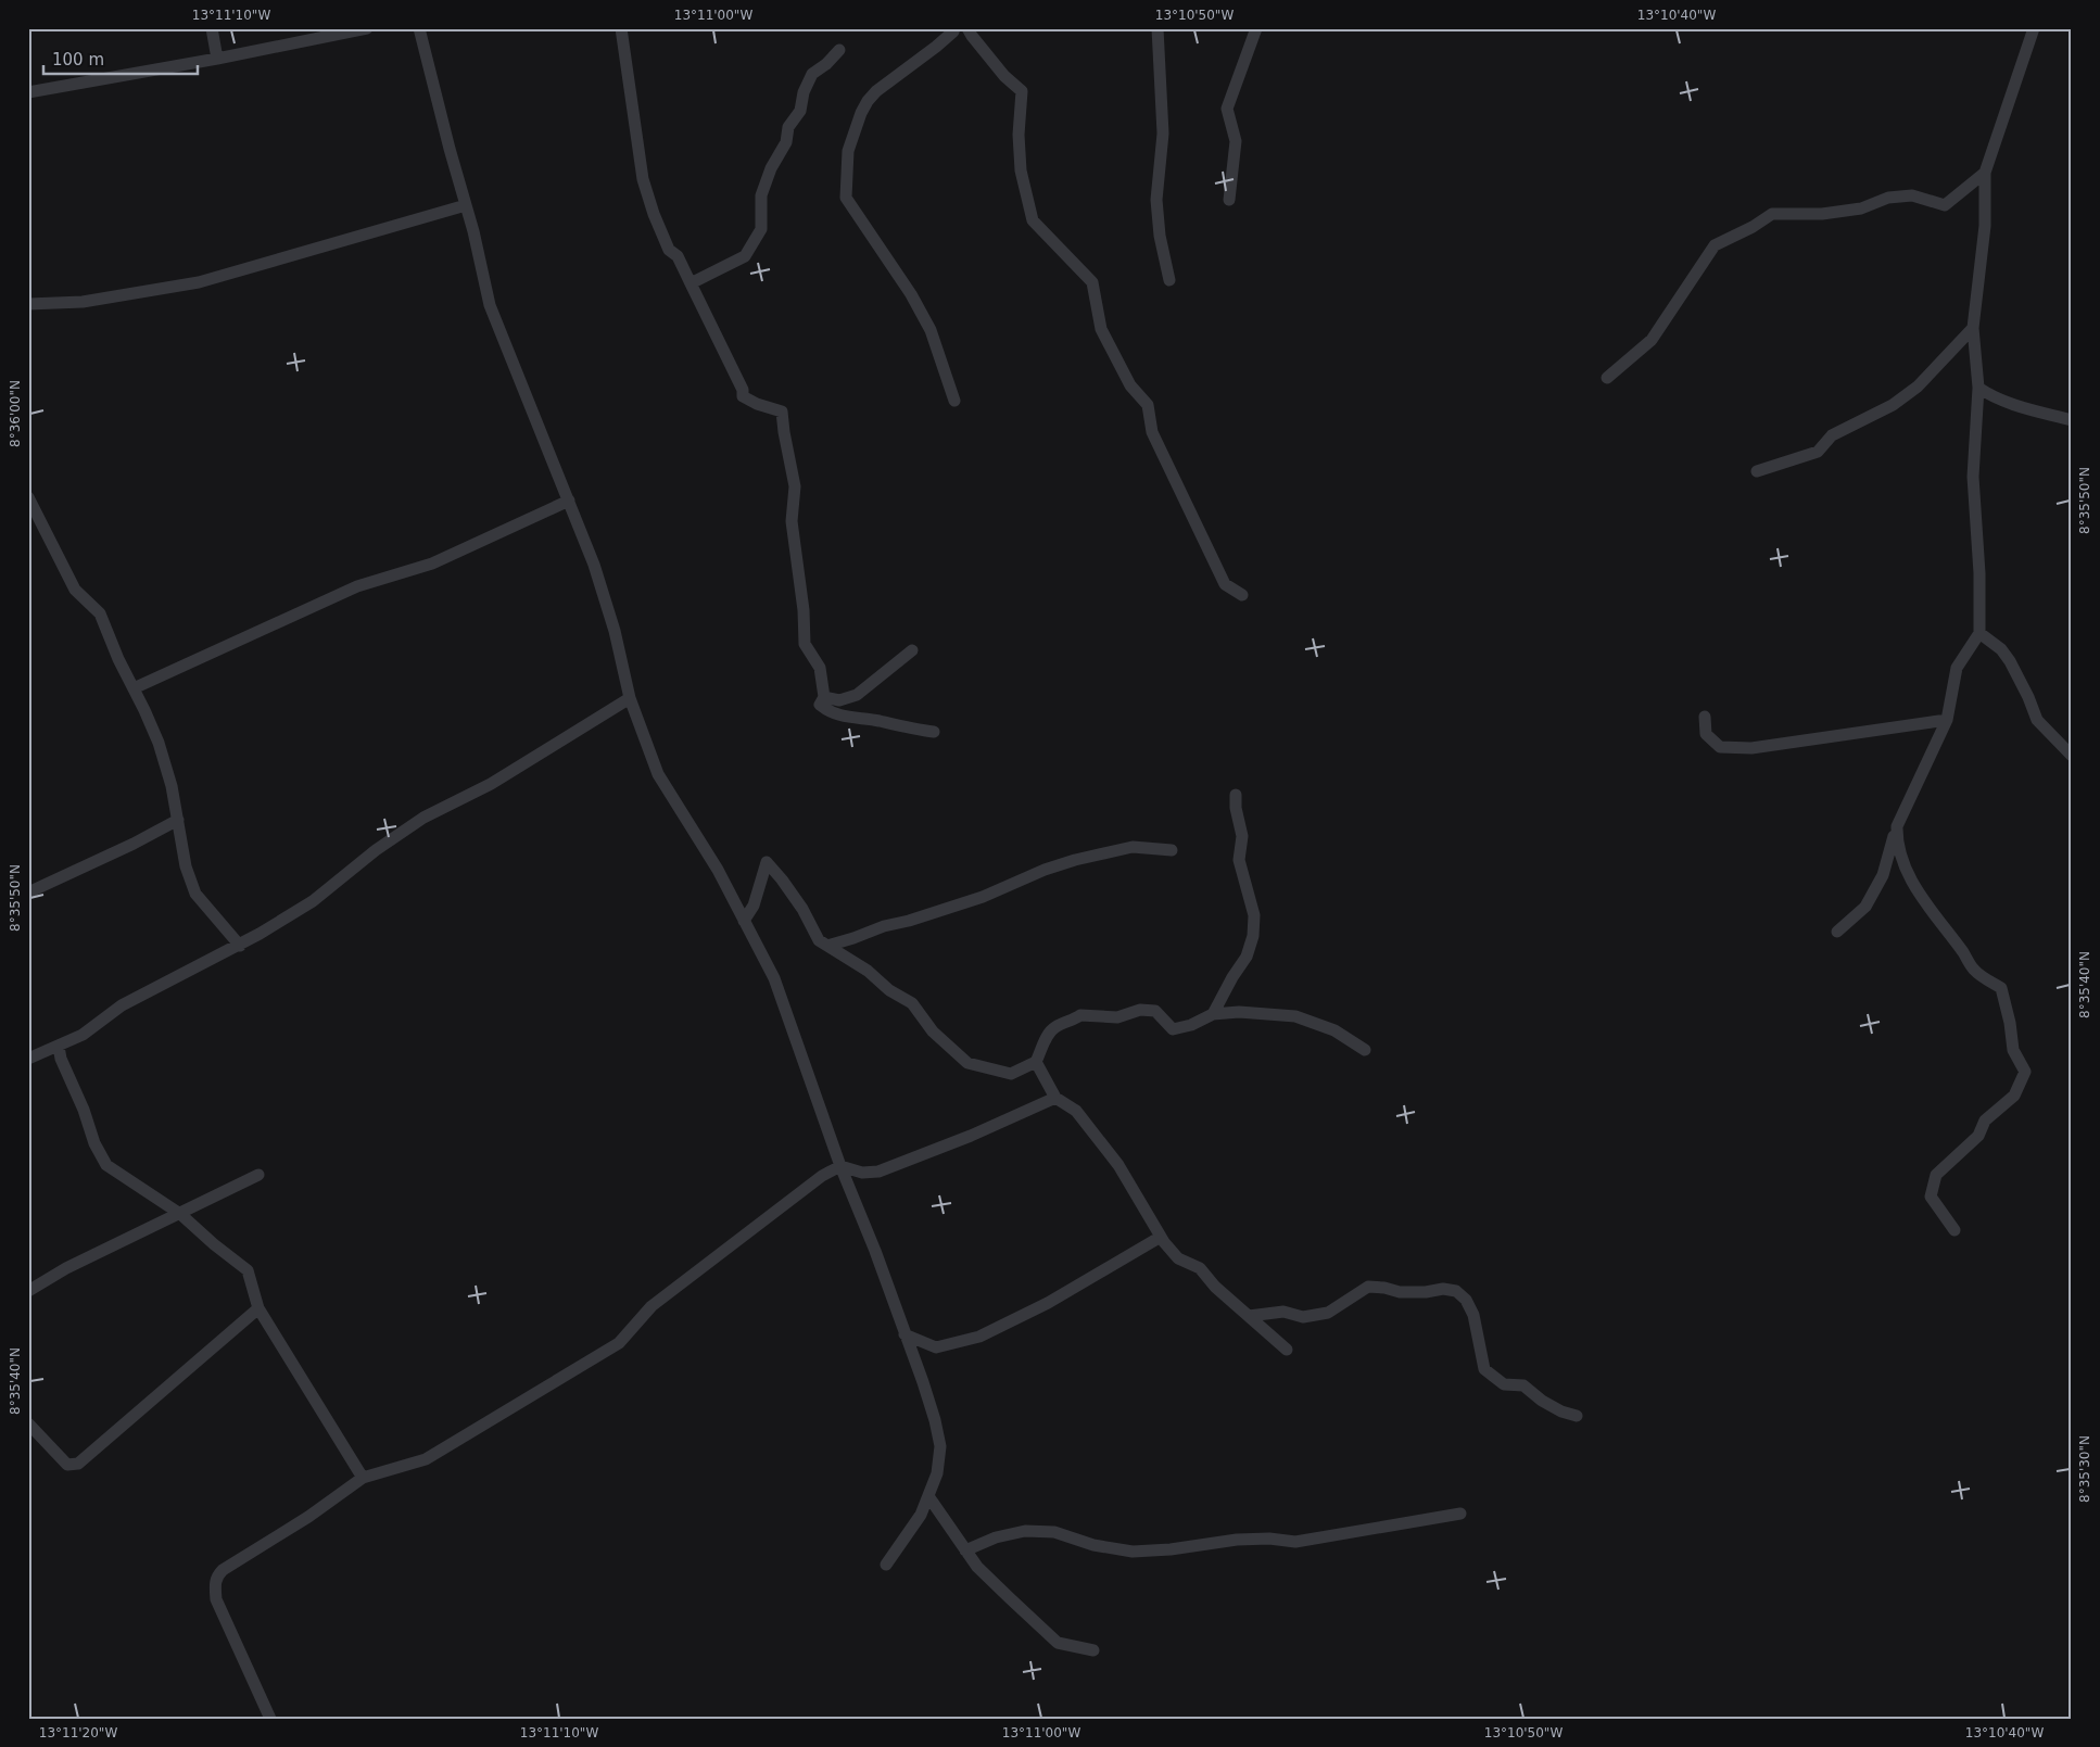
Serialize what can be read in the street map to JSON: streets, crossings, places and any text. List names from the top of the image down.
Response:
{
  "scale_bar": "100 m",
  "coordinates": [
    "13°11'10\"W",
    "13°11'00\"W",
    "13°10'50\"W",
    "13°10'40\"W",
    "8°36'00\"N",
    "8°35'50\"N",
    "8°35'40\"N",
    "8°35'30\"N",
    "13°11'20\"W"
  ]
}
